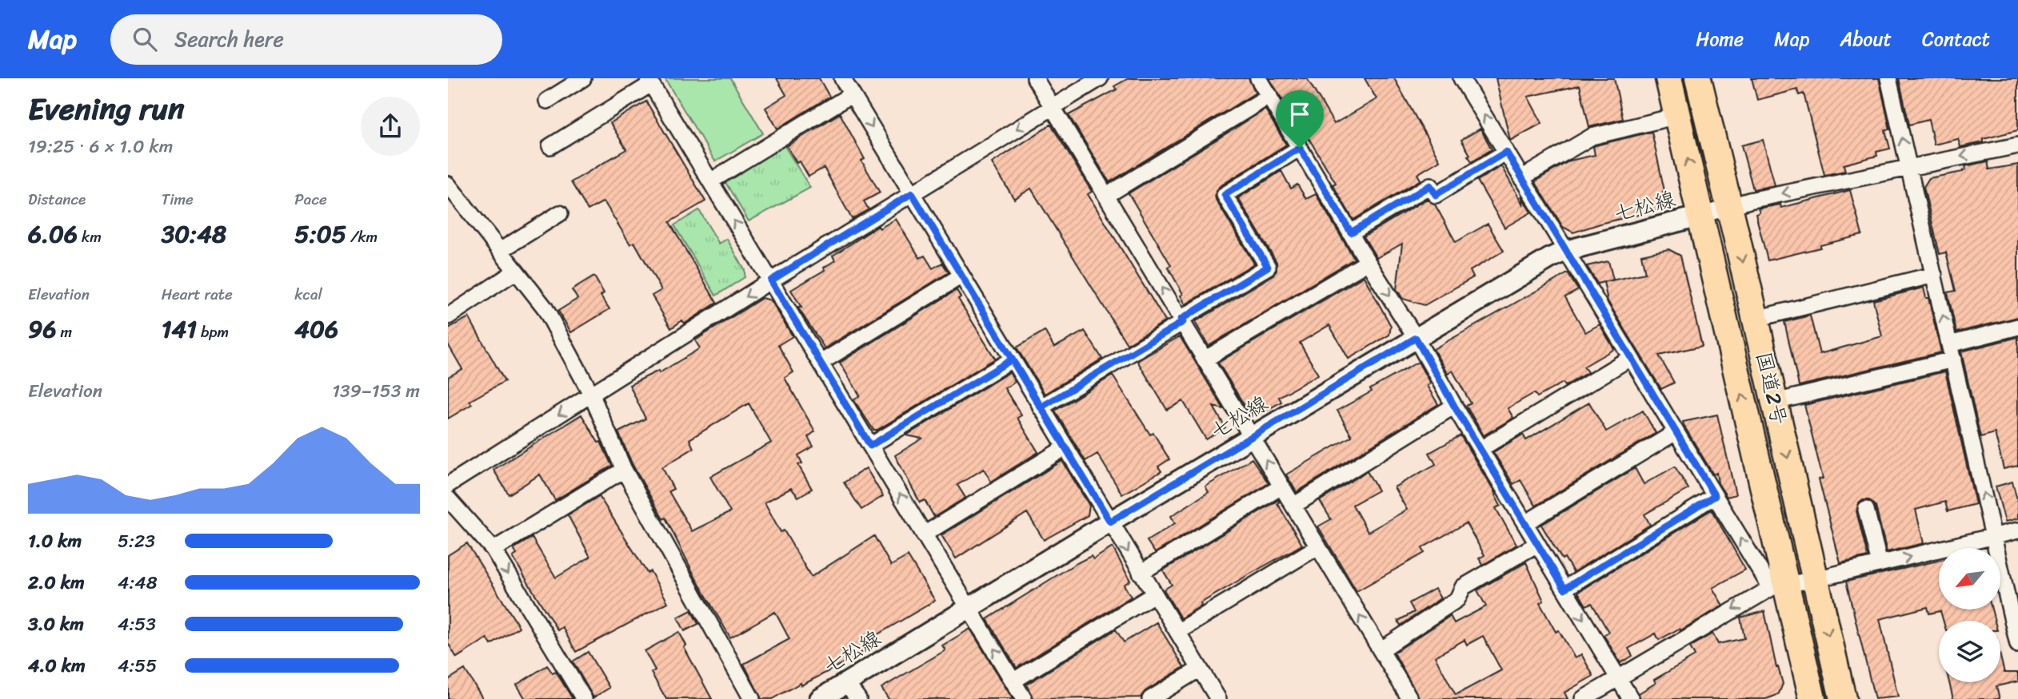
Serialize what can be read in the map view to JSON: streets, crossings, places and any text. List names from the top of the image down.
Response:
{
  "streets": {
    "highway": ["国道2号"],
    "street": ["七松線"]
  },
  "crossings": [
    ["七松線", "国道2号"]
  ],
  "north": "bottom left",
  "page": {
    "header": "Map",
    "search": "Search here",
    "nav": [
      "Home",
      "Map",
      "About",
      "Contact"
    ],
    "heading": ["Evening run", "19:25 · 6 × 1.0 km"],
    "stats": [
      ["Distance", "6.06 km"],
      ["Time", "30:48"],
      ["Pace", "5:05 /km"],
      ["Elevation", "96 m"],
      ["Heart rate", "141 bpm"],
      ["kcal", "406"]
    ],
    "chart": ["Elevation", "139–153 m"],
    "list": [
      {
        "name": "1.0 km",
        "note": "5:23"
      },
      {
        "name": "2.0 km",
        "note": "4:48"
      },
      {
        "name": "3.0 km",
        "note": "4:53"
      },
      {
        "name": "4.0 km",
        "note": "4:55"
      }
    ]
  }
}
